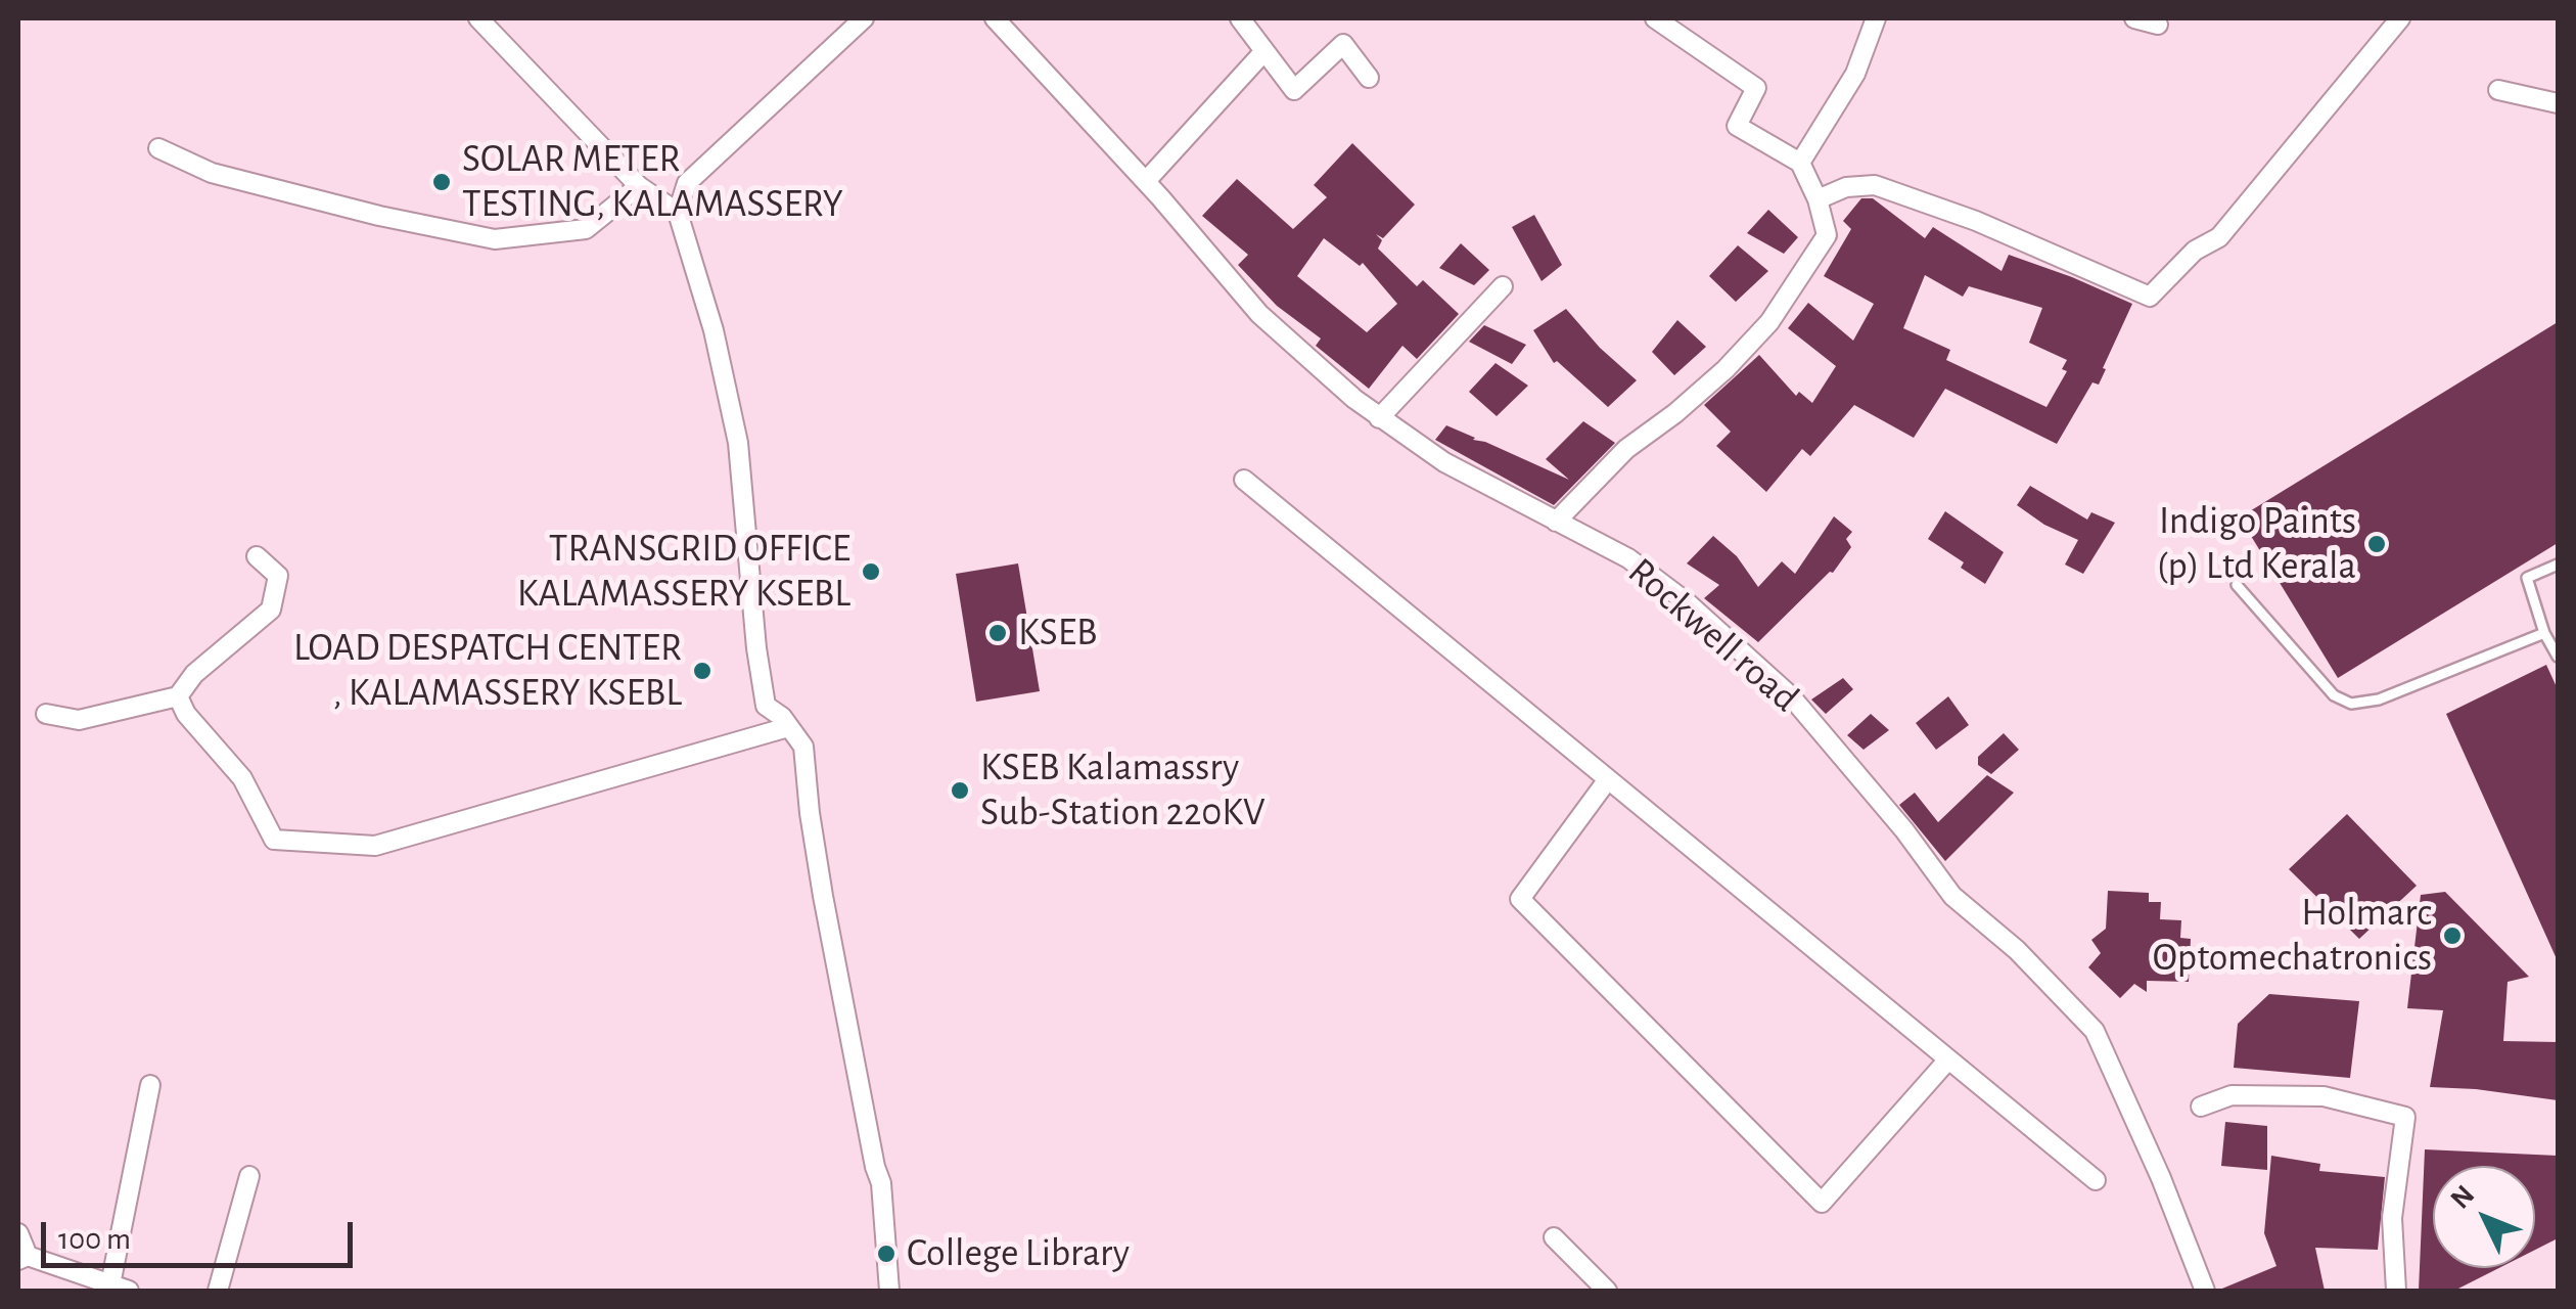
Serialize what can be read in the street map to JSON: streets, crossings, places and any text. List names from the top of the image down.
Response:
{
  "streets": {
    "street": ["Rockwell road"]
  },
  "places": [
    "SOLAR METER TESTING, KALAMASSERY",
    "Indigo Paints (p) Ltd Kerala",
    "TRANSGRID OFFICE KALAMASSERY KSEBL",
    "KSEB",
    "LOAD DESPATCH CENTER , KALAMASSERY KSEBL",
    "KSEB Kalamassry Sub-Station 220KV",
    "Holmarc Optomechatronics",
    "College Library"
  ],
  "scale_bar": "100 m",
  "north": "top left"
}
